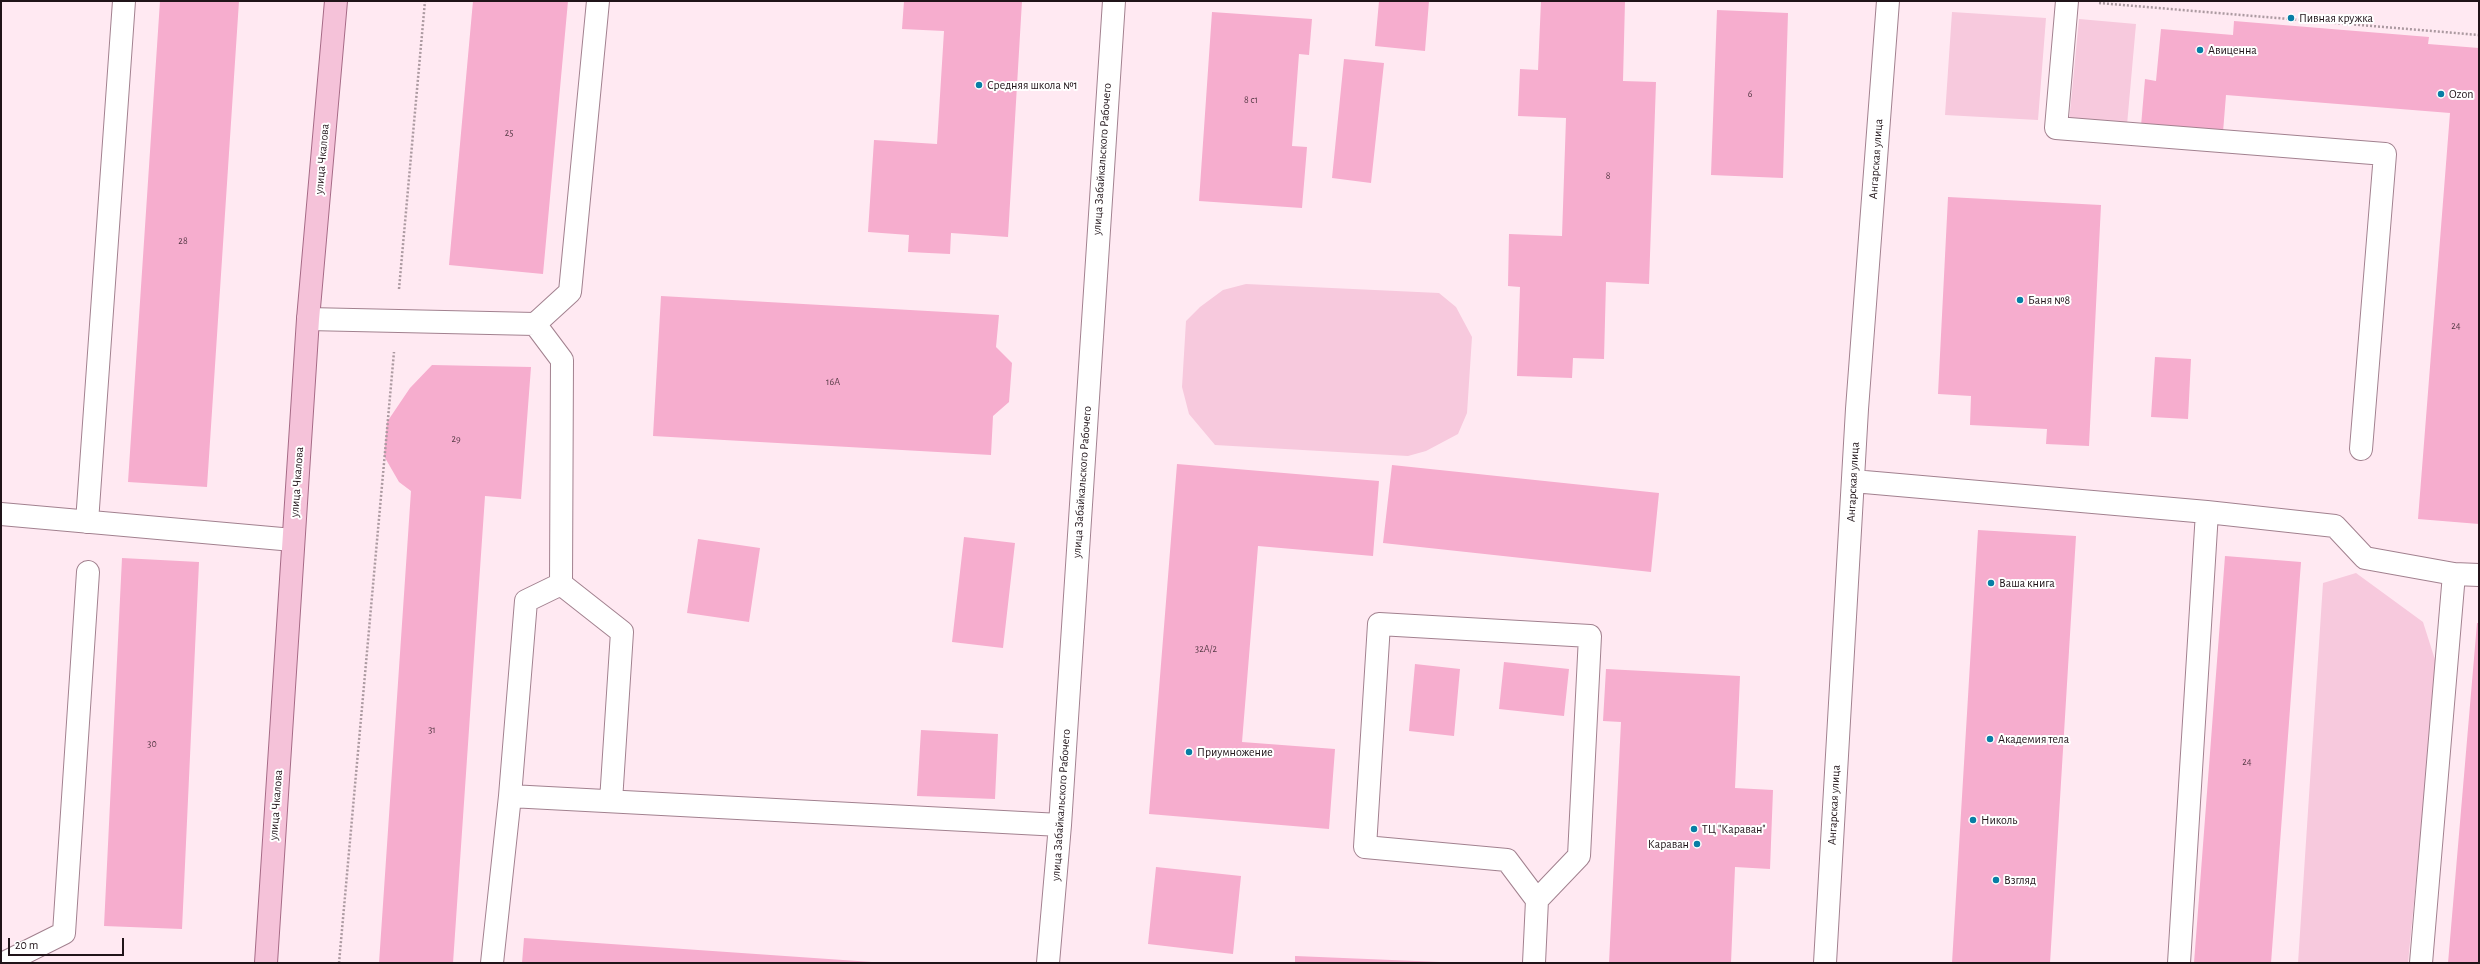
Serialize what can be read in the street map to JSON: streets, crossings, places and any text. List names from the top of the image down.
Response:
{
  "streets": {
    "main road": ["улица Чкалова"],
    "street": ["улица Забайкальского Рабочего", "Ангарская улица"]
  },
  "places": [
    "Пивная кружка",
    "Авиценна",
    "Средняя школа №1",
    "Ozon",
    "Баня №8",
    "Ваша книга",
    "Академия тела",
    "Приумножение",
    "Николь",
    "ТЦ \"Караван\"",
    "Караван",
    "Взгляд"
  ],
  "house_numbers": [
    "6",
    "8 с1",
    "25",
    "8",
    "28",
    "24",
    "16А",
    "29",
    "32А/2",
    "31",
    "30",
    "24"
  ],
  "scale_bar": "20 m"
}
